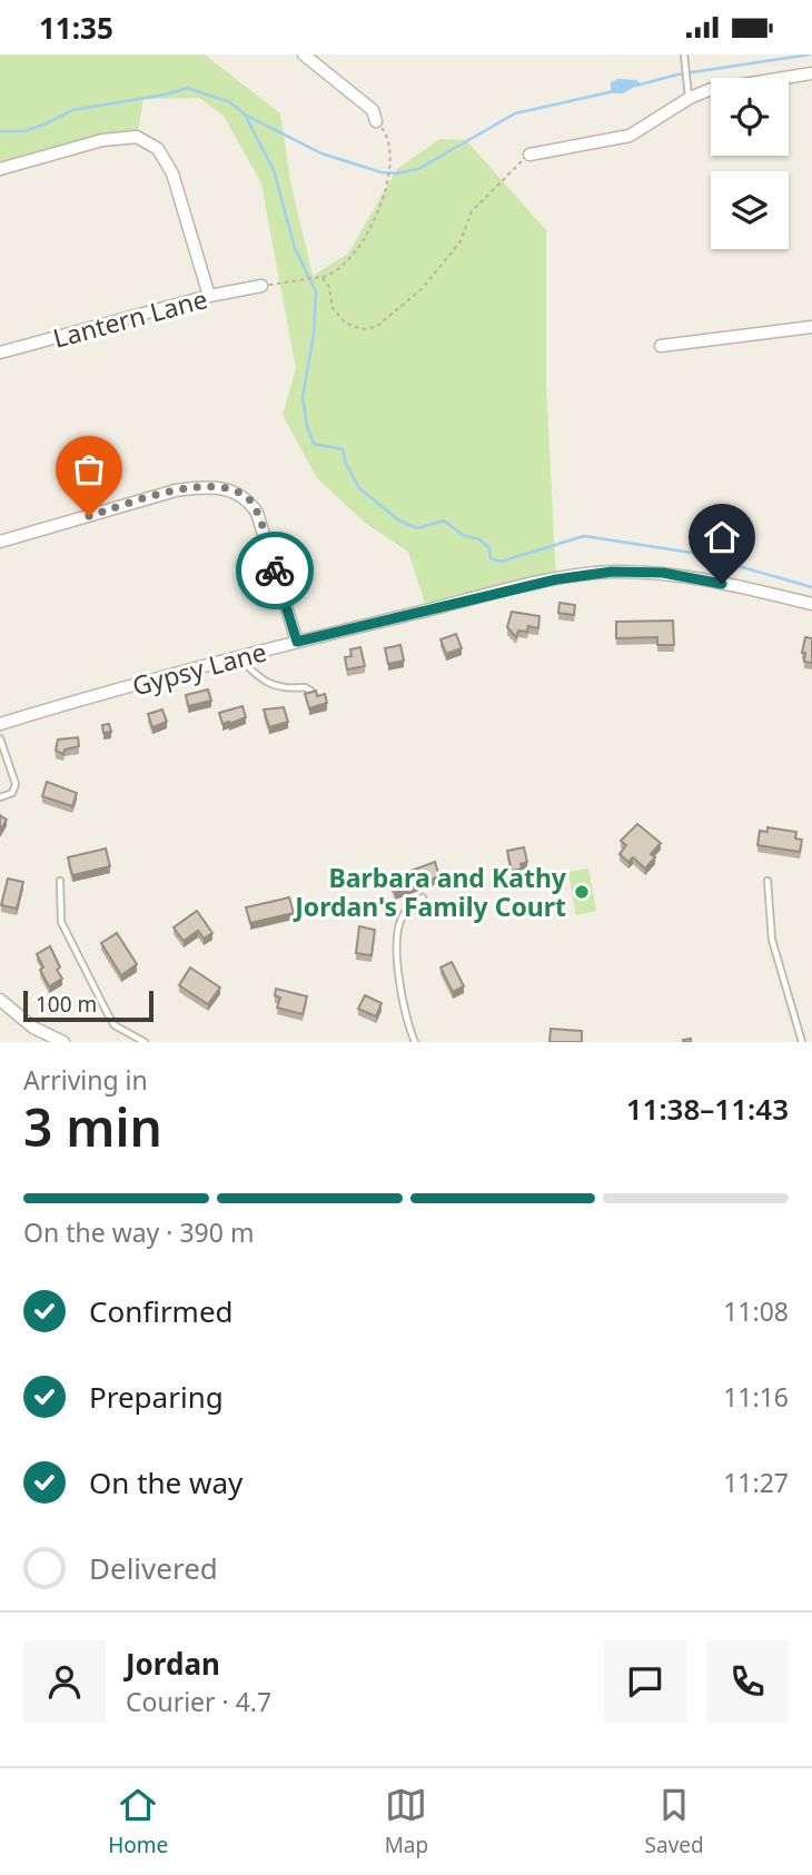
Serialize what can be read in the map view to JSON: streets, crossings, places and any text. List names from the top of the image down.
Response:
{
  "streets": {
    "street": ["Lantern Lane", "Gypsy Lane"]
  },
  "places": ["Barbara and Kathy Jordan's Family Court"],
  "scale_bar": "100 m",
  "page": {
    "status": "11:35",
    "scale": "100 m",
    "heading": ["3 min", "Arriving in", "11:38–11:43"],
    "panel": ["Jordan", "Courier · 4.7"],
    "bar": "On the way · 390 m",
    "list": [
      ["Confirmed", "11:08"],
      ["Preparing", "11:16"],
      ["On the way", "11:27"],
      "Delivered"
    ],
    "tabs": ["Home", "Map", "Saved"]
  }
}
